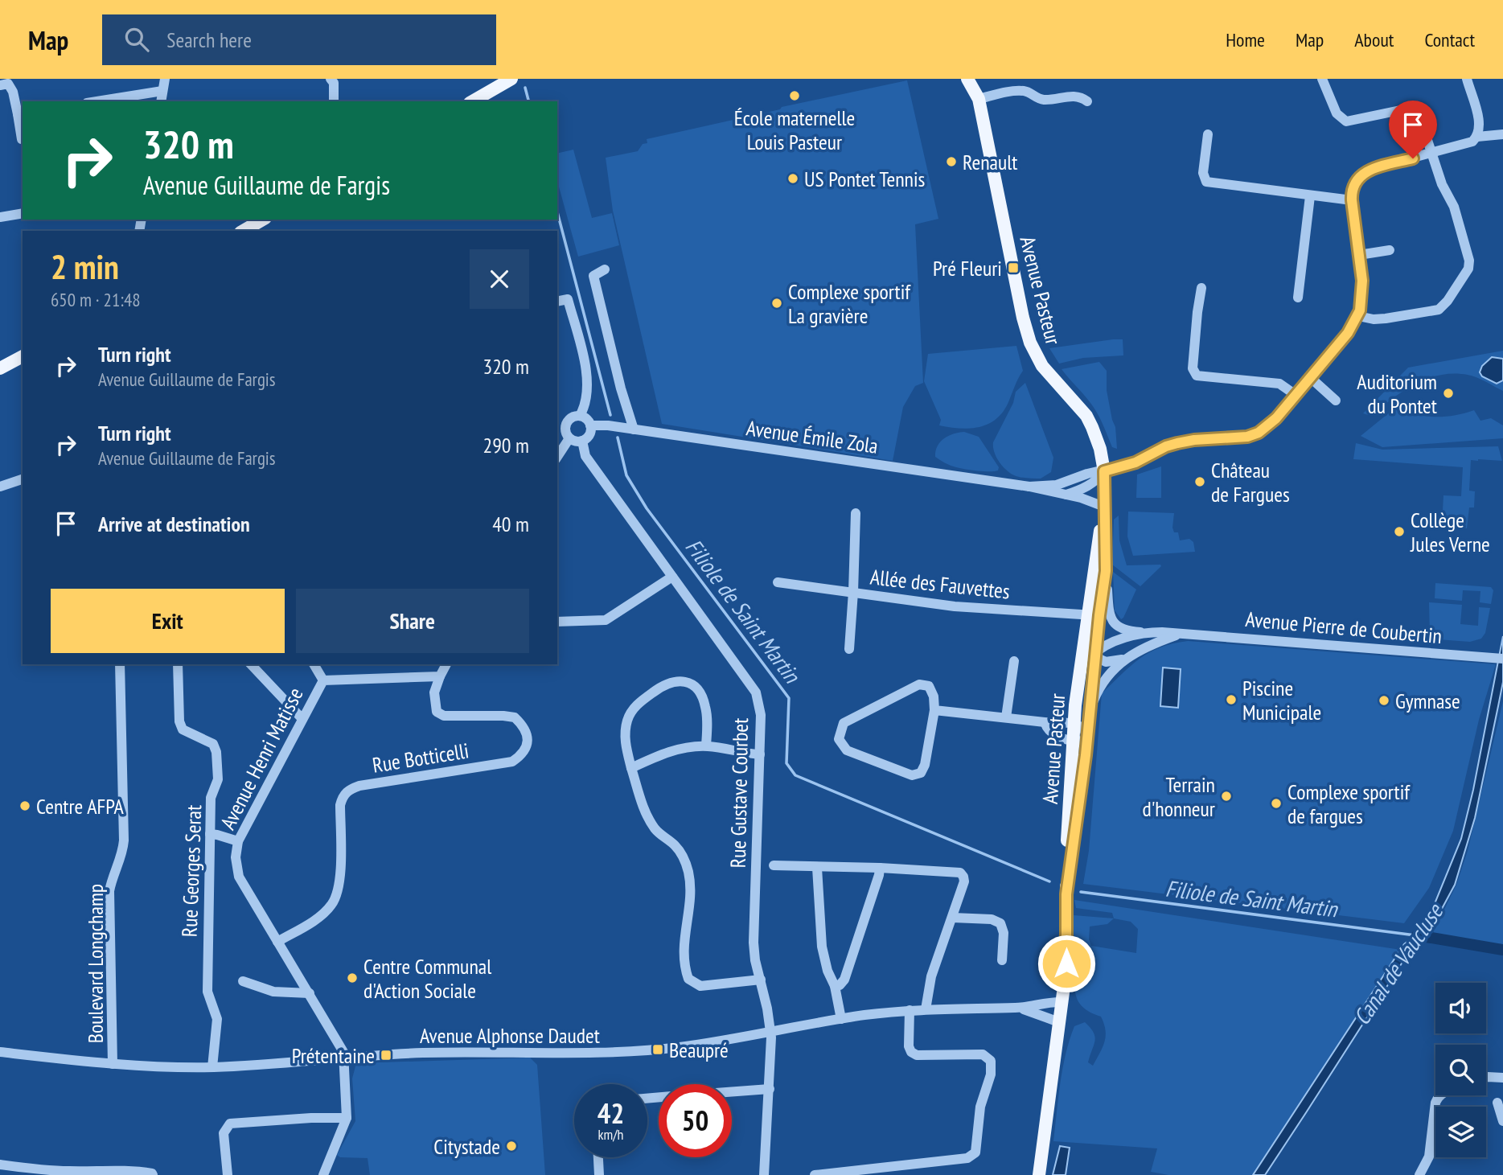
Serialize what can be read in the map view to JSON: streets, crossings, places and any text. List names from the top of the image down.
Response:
{
  "streets": {
    "main road": ["Avenue Pasteur"],
    "street": [
      "Avenue Émile Zola",
      "Allée des Fauvettes",
      "Avenue Pierre de Coubertin",
      "Rue Botticelli",
      "Avenue Henri Matisse",
      "Rue Gustave Courbet",
      "Rue Georges Serat",
      "Boulevard Longchamp",
      "Avenue Alphonse Daudet"
    ]
  },
  "crossings": [
    ["Avenue Pasteur", "Avenue Émile Zola"],
    ["Avenue Pasteur", "Allée des Fauvettes"],
    ["Avenue Pasteur", "Avenue Pierre de Coubertin"],
    ["Avenue Pasteur", "Avenue Alphonse Daudet"],
    ["Avenue Émile Zola", "Rue Gustave Courbet"],
    ["Rue Botticelli", "Avenue Henri Matisse"],
    ["Avenue Henri Matisse", "Avenue Alphonse Daudet"],
    ["Rue Gustave Courbet", "Avenue Alphonse Daudet"],
    ["Rue Georges Serat", "Avenue Alphonse Daudet"],
    ["Boulevard Longchamp", "Avenue Alphonse Daudet"]
  ],
  "water": ["Filiole de Saint Martin", "Canal de Vaucluse"],
  "places": {
    "other": [
      "École maternelle Louis Pasteur",
      "Renault",
      "US Pontet Tennis",
      "Complexe sportif La gravière",
      "Auditorium du Pontet",
      "Château de Fargues",
      "Collège Jules Verne",
      "Piscine Municipale",
      "Gymnase",
      "Terrain d'honneur",
      "Complexe sportif de fargues",
      "Centre AFPA",
      "Centre Communal d'Action Sociale",
      "Citystade"
    ],
    "transit": ["Pré Fleuri", "Beaupré", "Prétentaine"]
  },
  "page": {
    "header": "Map",
    "search": "Search here",
    "nav": [
      "Home",
      "Map",
      "About",
      "Contact"
    ],
    "turn": ["320 m", "Avenue Guillaume de Fargis"],
    "heading": ["2 min", "650 m · 21:48"],
    "list": [
      {
        "name": "Turn right",
        "note": "Avenue Guillaume de Fargis",
        "value": "320 m"
      },
      {
        "name": "Turn right",
        "note": "Avenue Guillaume de Fargis",
        "value": "290 m"
      },
      {
        "name": "Arrive at destination",
        "value": "40 m"
      }
    ],
    "buttons": ["Exit", "Share"],
    "speed": "42 km/h",
    "limit": "50"
  }
}
